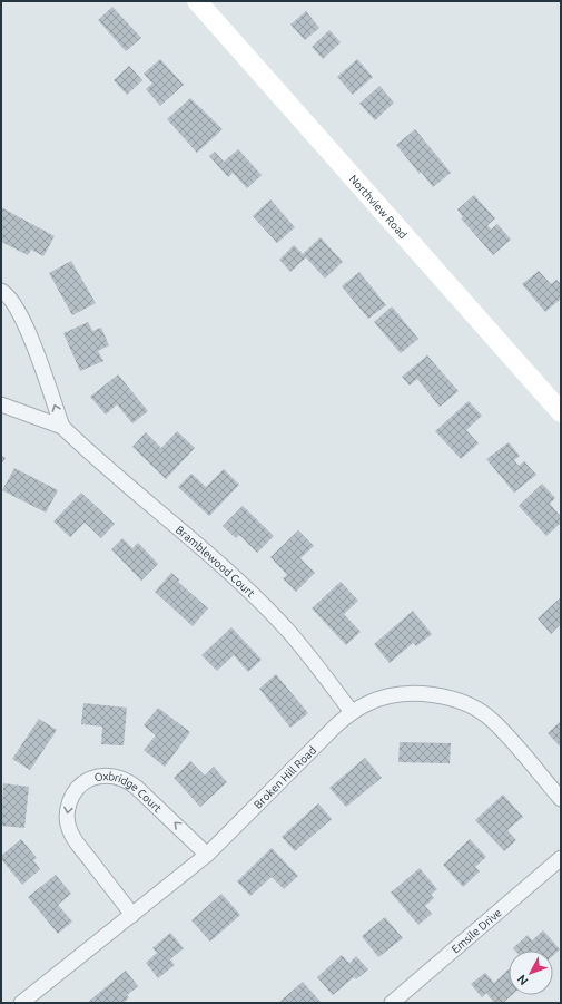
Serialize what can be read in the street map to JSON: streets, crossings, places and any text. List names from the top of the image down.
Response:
{
  "streets": {
    "street": [
      "Northview Road",
      "Bramblewood Court",
      "Broken Hill Road",
      "Oxbridge Court",
      "Emsile Drive"
    ]
  },
  "crossings": [
    ["Bramblewood Court", "Broken Hill Road"],
    ["Broken Hill Road", "Oxbridge Court"]
  ],
  "north": "bottom left"
}
